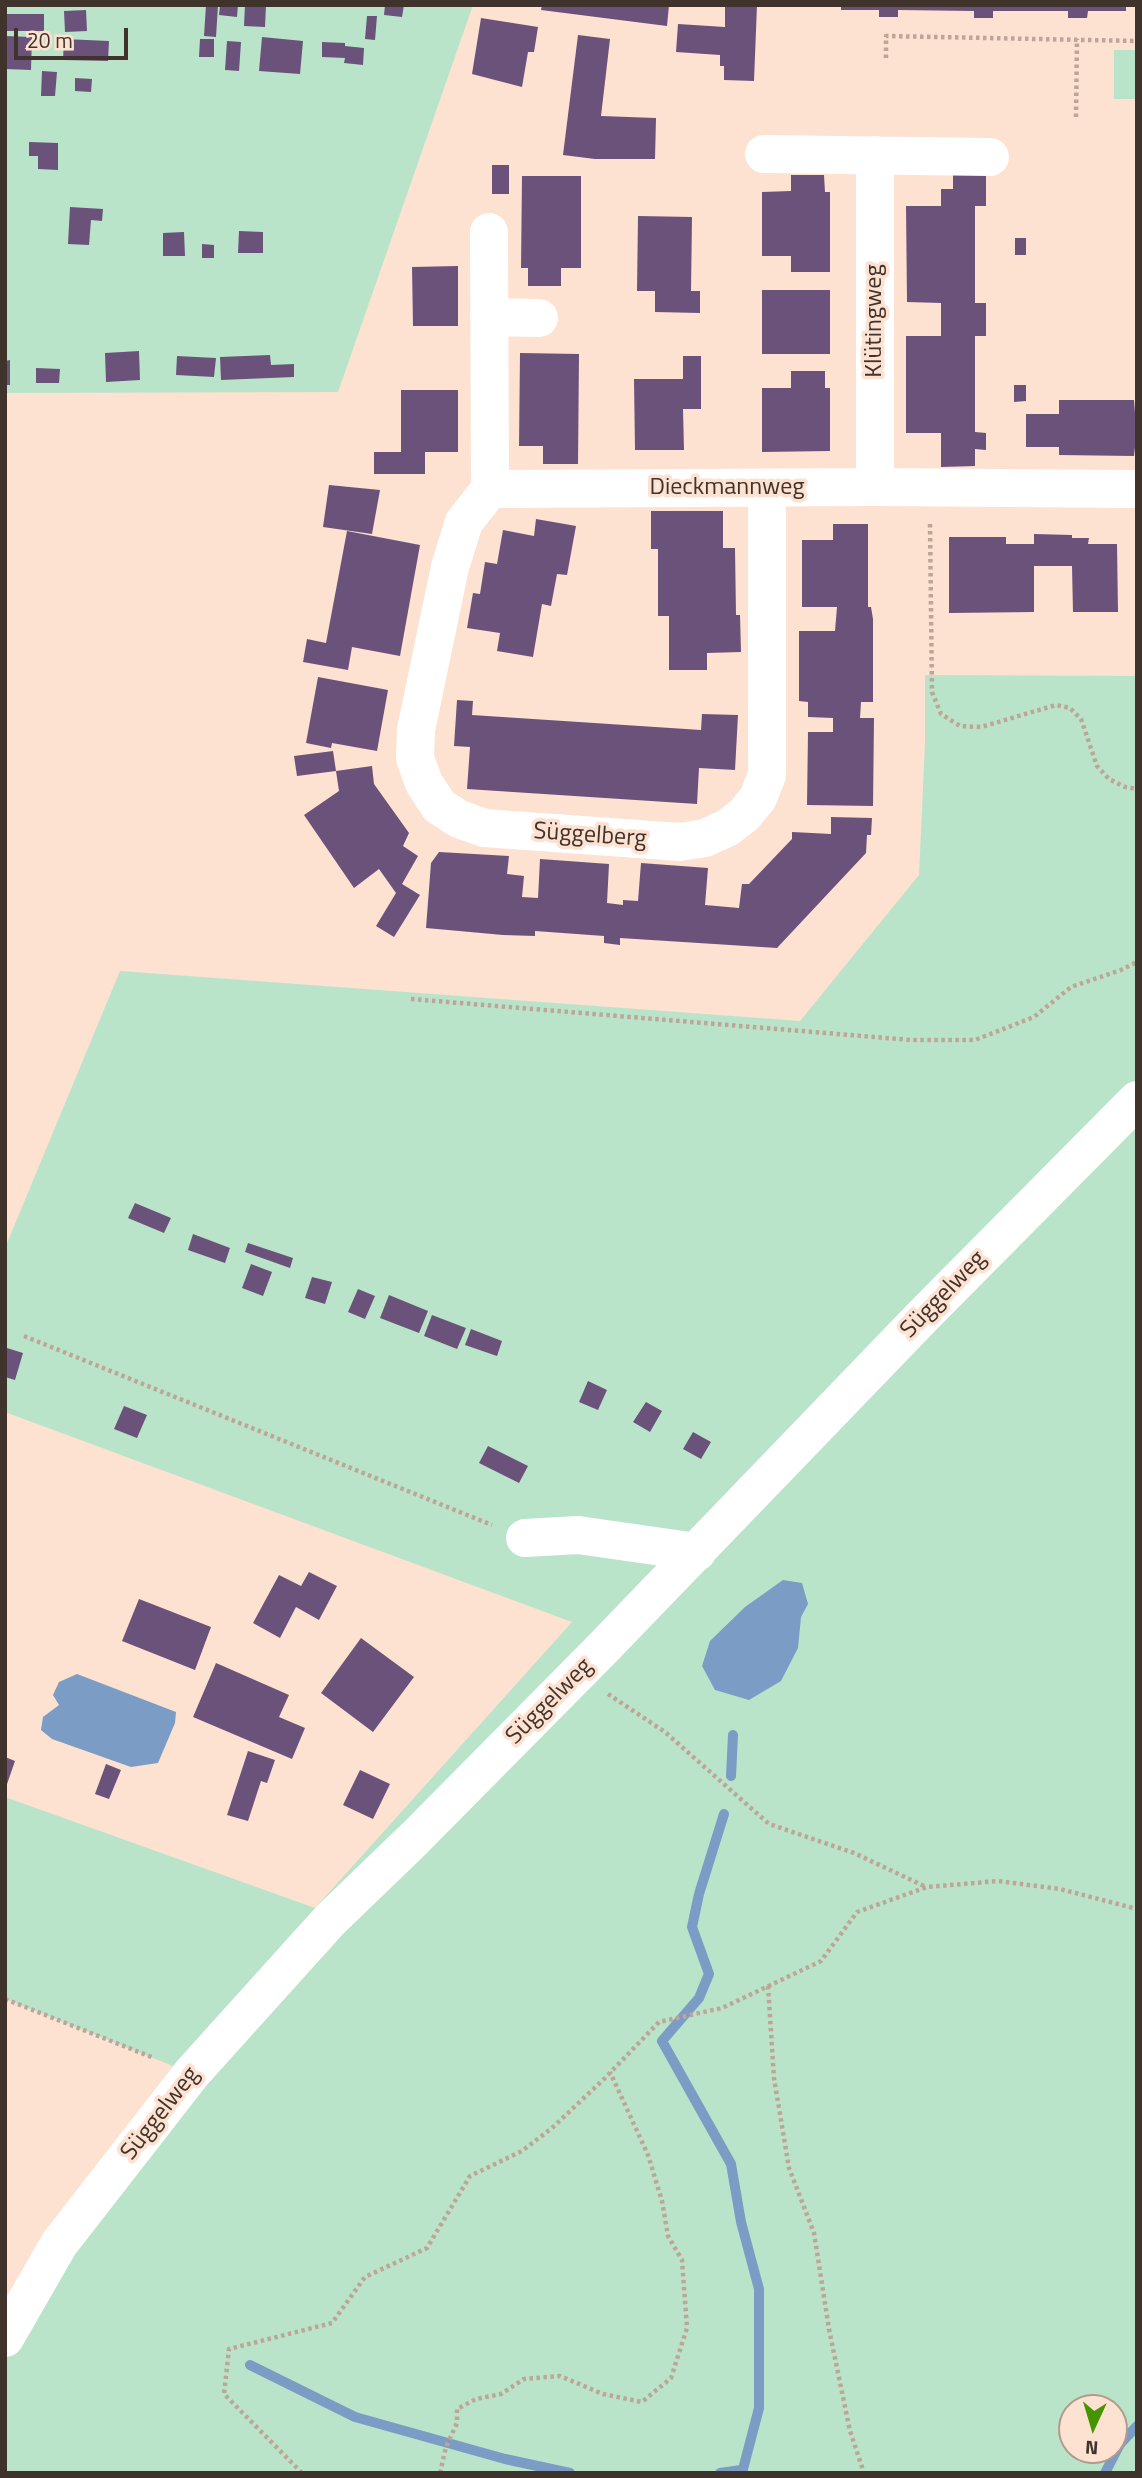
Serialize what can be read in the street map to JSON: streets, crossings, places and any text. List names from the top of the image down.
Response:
{
  "streets": {
    "street": [
      "Klütingweg",
      "Dieckmannweg",
      "Süggelberg",
      "Süggelweg"
    ]
  },
  "crossings": [
    ["Klütingweg", "Dieckmannweg"],
    ["Dieckmannweg", "Süggelberg"]
  ],
  "scale_bar": "20 m",
  "north": "bottom"
}
